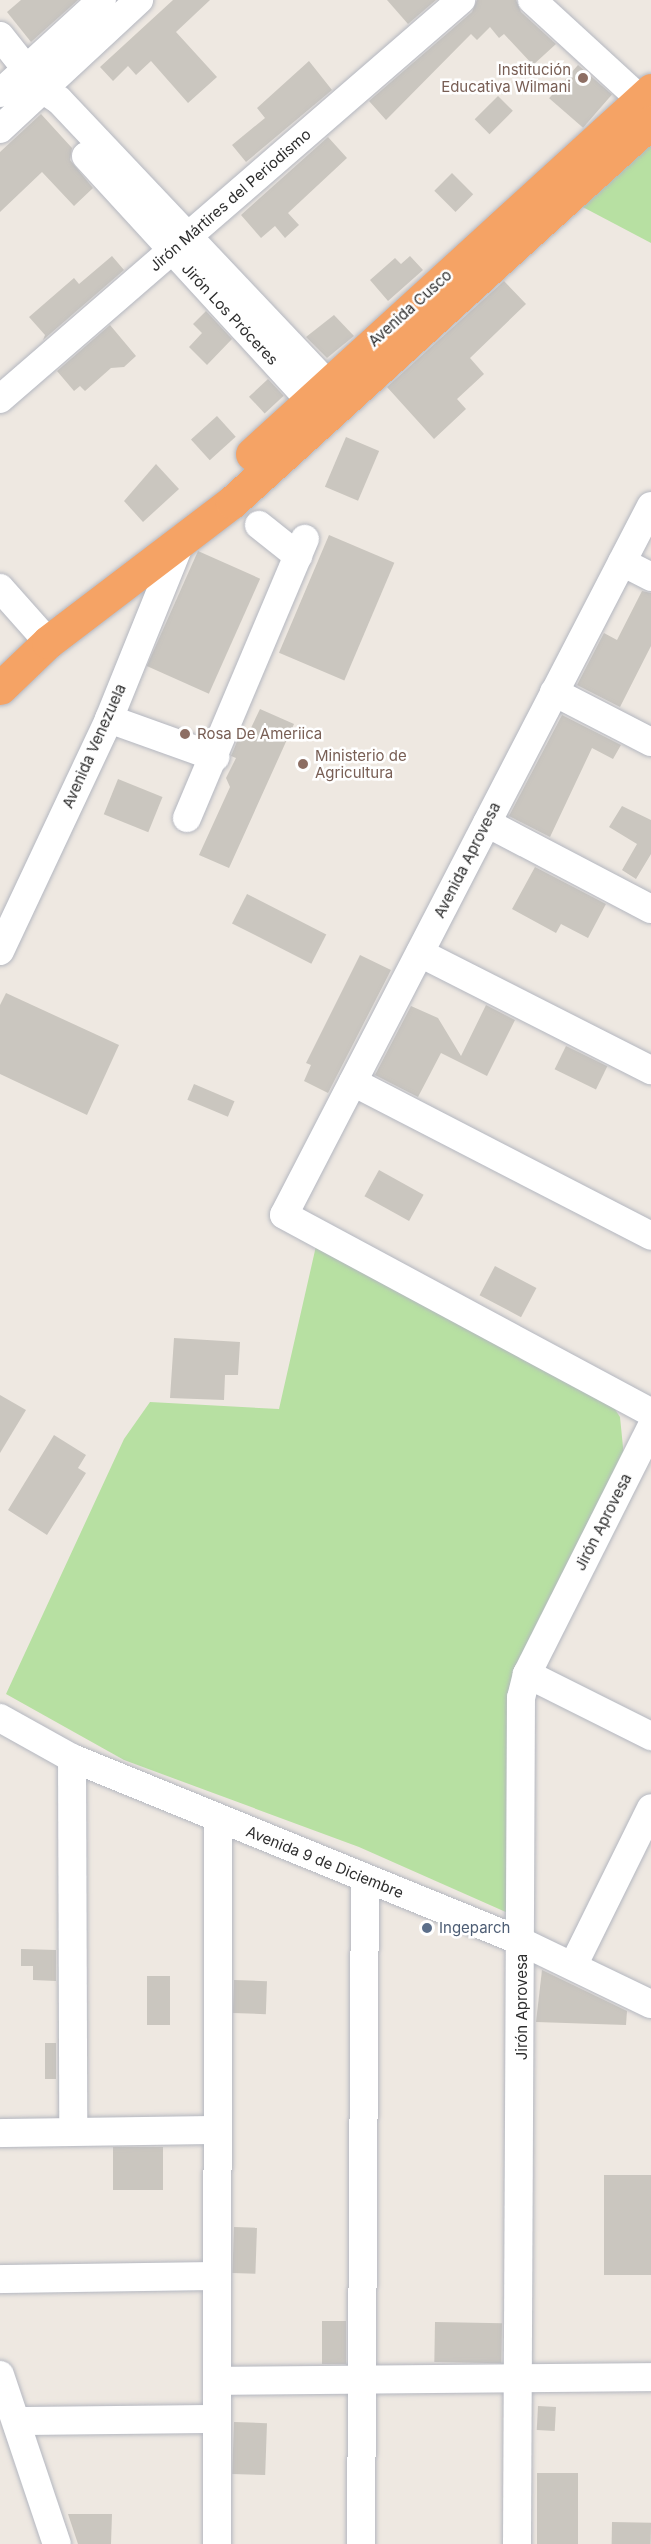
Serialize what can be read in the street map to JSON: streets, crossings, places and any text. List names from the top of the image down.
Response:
{
  "streets": {
    "highway": ["Avenida Cusco"],
    "street": [
      "Jirón Mártires del Periodismo",
      "Jirón Los Próceres",
      "Avenida Venezuela",
      "Avenida Aprovesa",
      "Jirón Aprovesa",
      "Avenida 9 de Diciembre"
    ]
  },
  "crossings": [
    ["Jirón Mártires del Periodismo", "Jirón Los Próceres"],
    ["Avenida Cusco", "Jirón Los Próceres"],
    ["Avenida Cusco", "Avenida Venezuela"],
    ["Jirón Aprovesa", "Avenida 9 de Diciembre"]
  ],
  "places": [
    "Institución Educativa Wilmani",
    "Rosa De Ameriica",
    "Ministerio de Agricultura",
    "Ingeparch"
  ]
}
